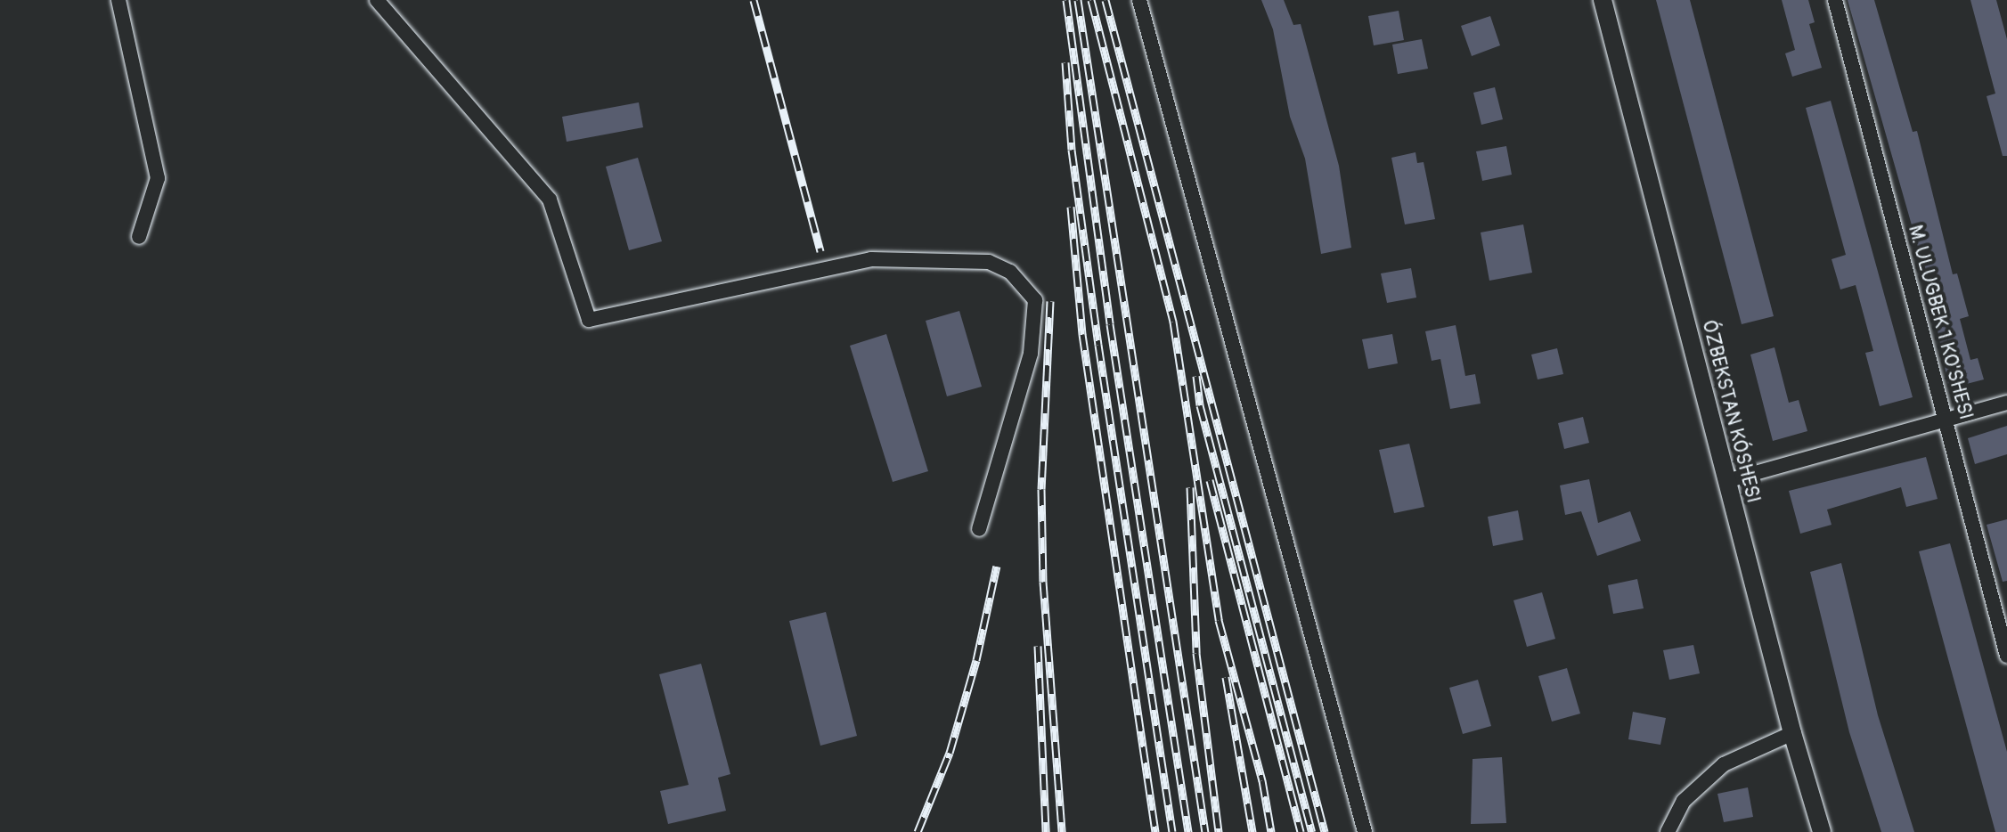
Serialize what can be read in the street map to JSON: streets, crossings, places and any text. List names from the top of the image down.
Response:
{
  "streets": {
    "street": ["M. ULUGBEK 1 KO'SHESI", "ÓZBEKSTAN KÓSHESI"]
  }
}
